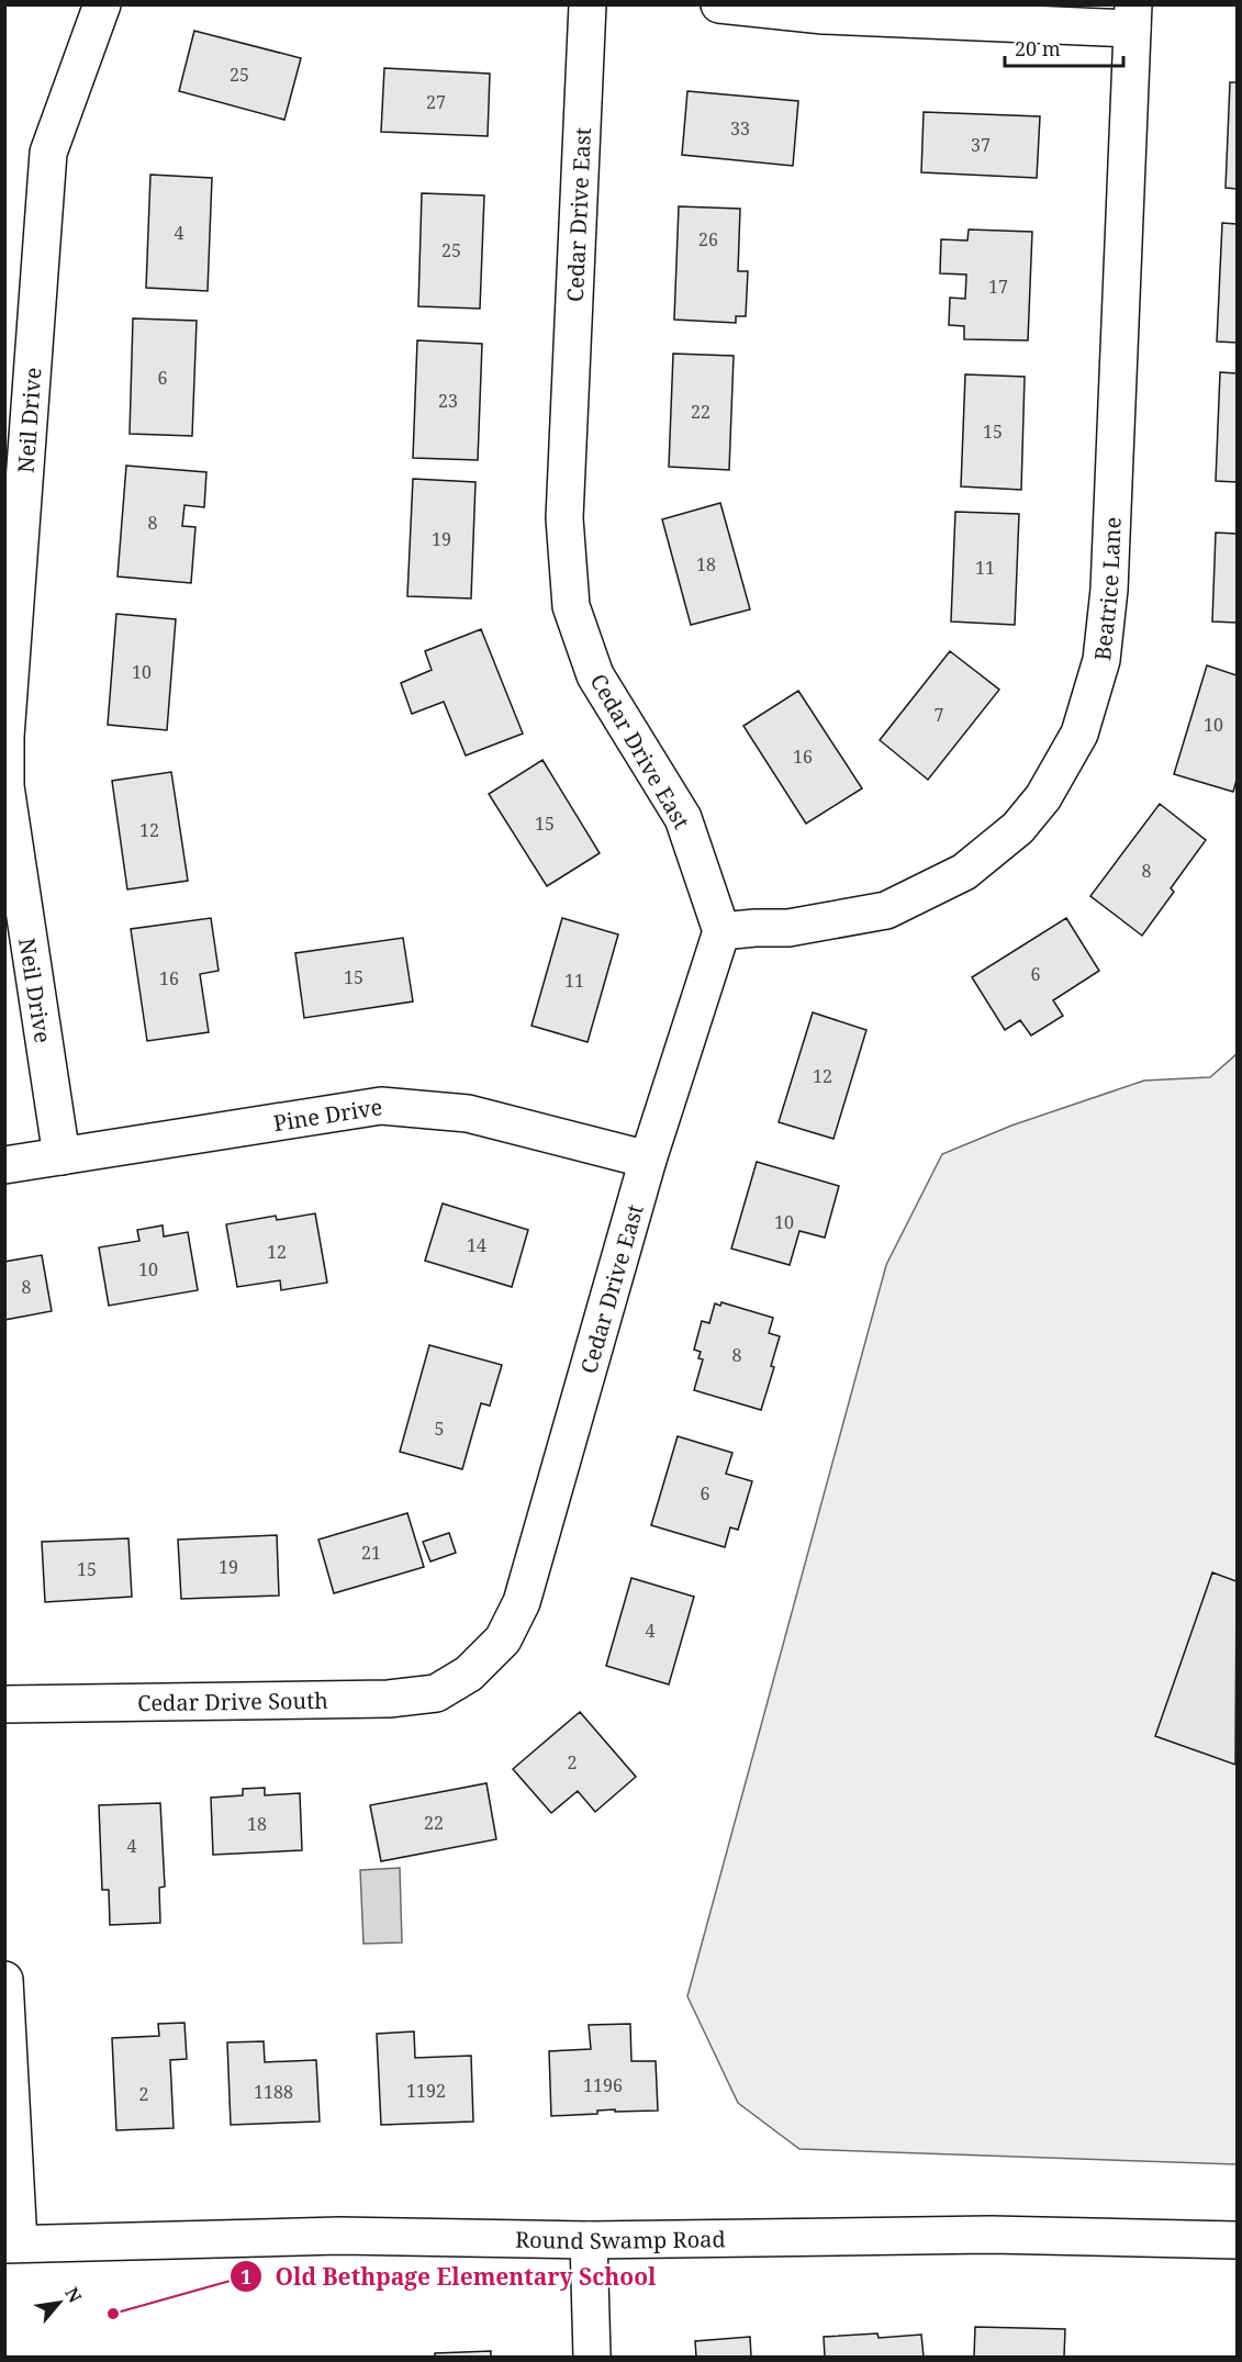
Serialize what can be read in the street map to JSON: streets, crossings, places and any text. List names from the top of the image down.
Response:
{
  "streets": {
    "street": [
      "Cedar Drive East",
      "Neil Drive",
      "Beatrice Lane",
      "Pine Drive",
      "Cedar Drive South",
      "Round Swamp Road"
    ]
  },
  "crossings": [
    ["Cedar Drive East", "Beatrice Lane"],
    ["Cedar Drive East", "Pine Drive"],
    ["Cedar Drive East", "Cedar Drive South"],
    ["Neil Drive", "Pine Drive"]
  ],
  "places": ["Old Bethpage Elementary School"],
  "house_numbers": [
    "25",
    "27",
    "33",
    "37",
    "4",
    "26",
    "25",
    "17",
    "6",
    "23",
    "22",
    "15",
    "8",
    "19",
    "18",
    "11",
    "10",
    "7",
    "10",
    "16",
    "15",
    "12",
    "8",
    "6",
    "15",
    "16",
    "11",
    "12",
    "10",
    "14",
    "12",
    "10",
    "8",
    "8",
    "5",
    "6",
    "21",
    "19",
    "15",
    "4",
    "2",
    "22",
    "18",
    "4",
    "1196",
    "1192",
    "1188",
    "2"
  ],
  "scale_bar": "20 m",
  "north": "top right"
}
